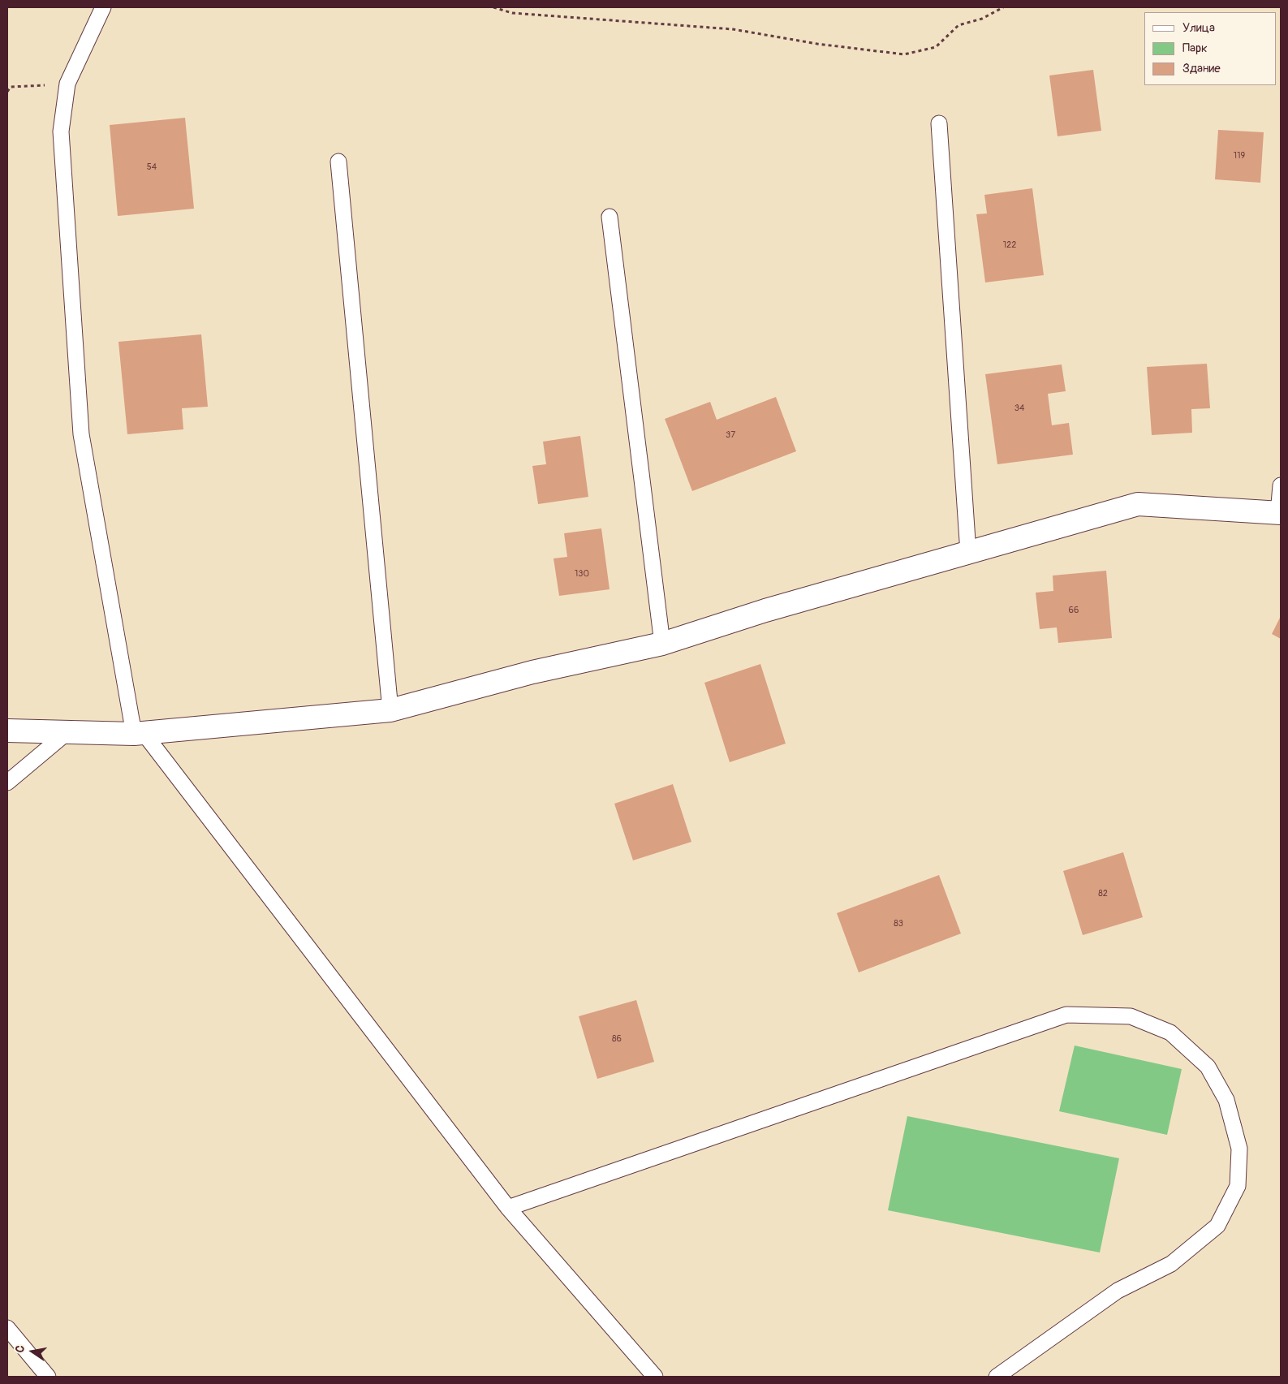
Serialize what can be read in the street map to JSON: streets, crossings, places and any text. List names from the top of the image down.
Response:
{
  "house_numbers": [
    "119",
    "54",
    "122",
    "34",
    "37",
    "130",
    "66",
    "82",
    "83",
    "86"
  ],
  "legend": ["Улица", "Парк", "Здание"],
  "north": "left"
}
